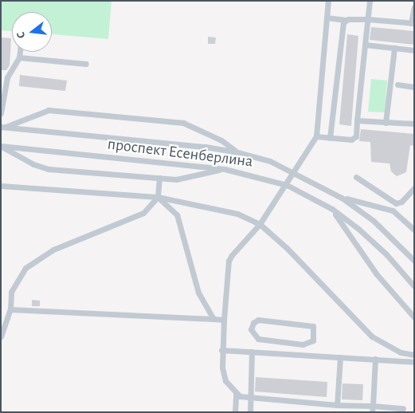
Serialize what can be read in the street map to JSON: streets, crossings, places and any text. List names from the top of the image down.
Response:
{
  "streets": {
    "street": ["проспект Есенберлина"]
  },
  "north": "left"
}
